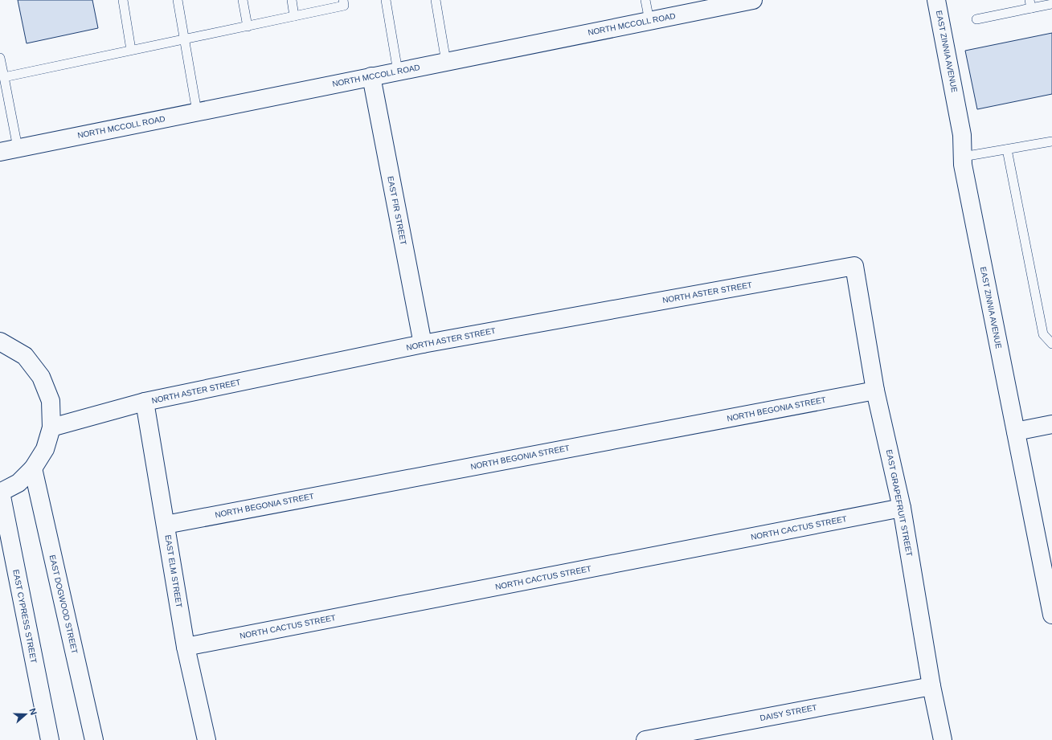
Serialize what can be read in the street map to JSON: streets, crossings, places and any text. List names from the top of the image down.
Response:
{
  "streets": {
    "street": [
      "NORTH MCCOLL ROAD",
      "EAST ZINNIA AVENUE",
      "EAST FIR STREET",
      "NORTH ASTER STREET",
      "NORTH BEGONIA STREET",
      "EAST GRAPEFRUIT STREET",
      "NORTH CACTUS STREET",
      "EAST ELM STREET",
      "EAST DOGWOOD STREET",
      "EAST CYPRESS STREET",
      "DAISY STREET"
    ]
  },
  "crossings": [
    ["NORTH MCCOLL ROAD", "EAST FIR STREET"],
    ["EAST FIR STREET", "NORTH ASTER STREET"],
    ["NORTH ASTER STREET", "EAST GRAPEFRUIT STREET"],
    ["NORTH ASTER STREET", "EAST ELM STREET"],
    ["NORTH BEGONIA STREET", "EAST GRAPEFRUIT STREET"],
    ["NORTH BEGONIA STREET", "EAST ELM STREET"],
    ["EAST GRAPEFRUIT STREET", "NORTH CACTUS STREET"],
    ["EAST GRAPEFRUIT STREET", "DAISY STREET"],
    ["NORTH CACTUS STREET", "EAST ELM STREET"]
  ],
  "north": "right"
}
